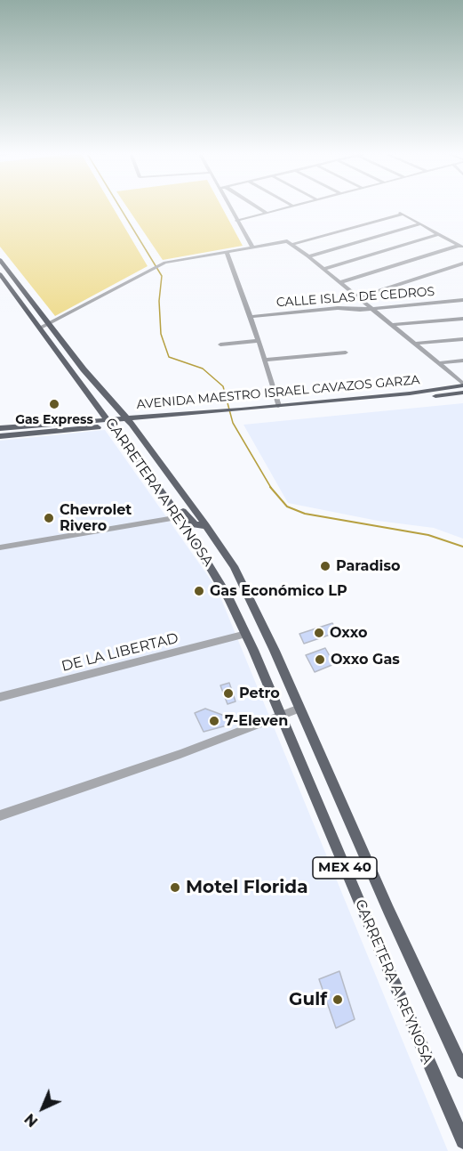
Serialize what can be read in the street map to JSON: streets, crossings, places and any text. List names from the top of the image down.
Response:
{
  "streets": {
    "main road": ["AVENIDA MAESTRO ISRAEL CAVAZOS GARZA", "CARRETERA A REYNOSA", "MEX 40"],
    "street": ["CALLE ISLAS DE CEDROS", "DE LA LIBERTAD"]
  },
  "crossings": [
    ["AVENIDA MAESTRO ISRAEL CAVAZOS GARZA", "CARRETERA A REYNOSA"],
    ["CARRETERA A REYNOSA", "DE LA LIBERTAD"]
  ],
  "places": [
    "Gas Express",
    "Chevrolet Rivero",
    "Paradiso",
    "Gas Económico LP",
    "Oxxo",
    "Oxxo Gas",
    "Petro",
    "7-Eleven",
    "Motel Florida",
    "Gulf"
  ],
  "north": "bottom left"
}
